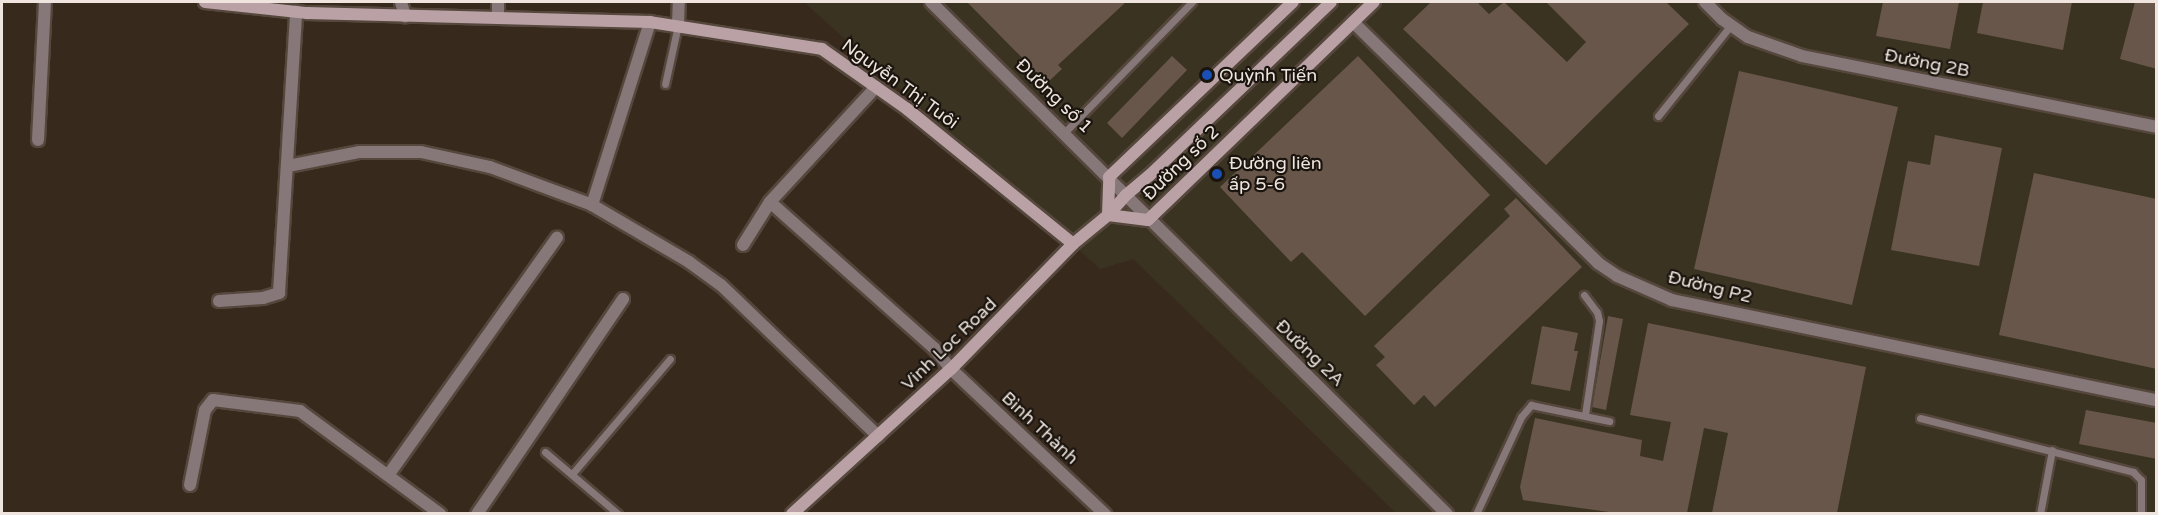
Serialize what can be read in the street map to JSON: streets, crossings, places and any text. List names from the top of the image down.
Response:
{
  "streets": {
    "main road": ["Nguyễn Thị Tuôi", "Đường số 2", "Vinh Loc Road"],
    "street": [
      "Đường 2B",
      "Đường số 1",
      "Đường P2",
      "Đường 2A",
      "Bình Thành"
    ]
  },
  "crossings": [
    ["Nguyễn Thị Tuôi", "Vinh Loc Road"],
    ["Đường số 1", "Đường số 2"],
    ["Đường số 1", "Vinh Loc Road"],
    ["Đường số 1", "Đường 2A"],
    ["Đường số 2", "Đường P2"],
    ["Đường số 2", "Vinh Loc Road"],
    ["Đường số 2", "Đường 2A"],
    ["Vinh Loc Road", "Bình Thành"]
  ],
  "places": ["Quỳnh Tiến", "Đường liên ấp 5-6"]
}
